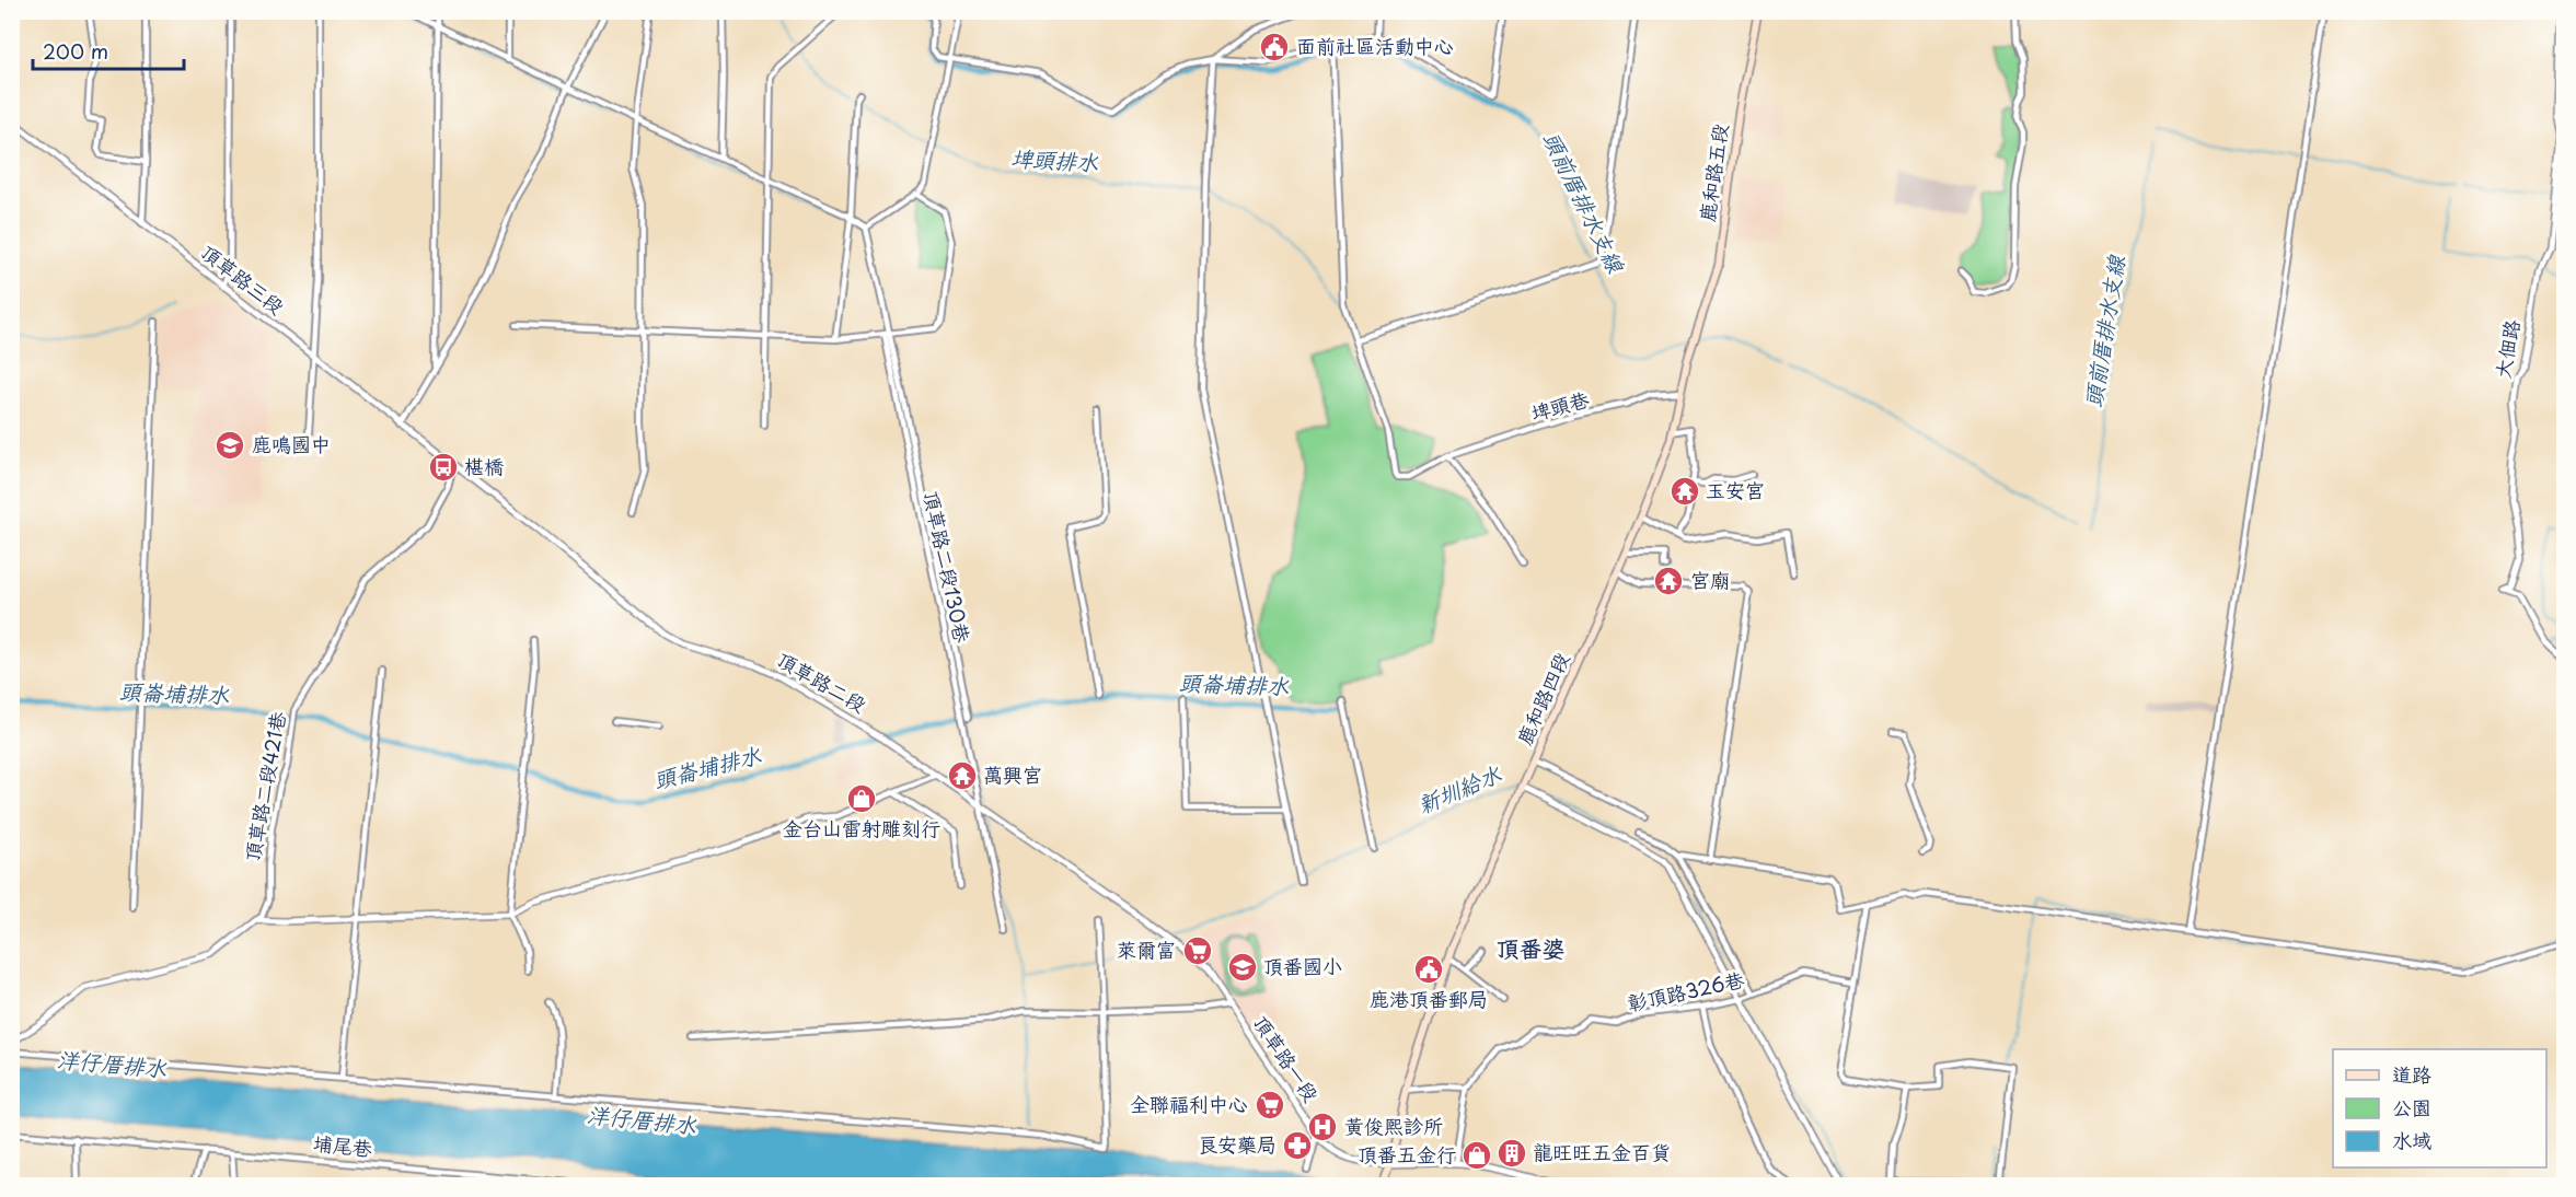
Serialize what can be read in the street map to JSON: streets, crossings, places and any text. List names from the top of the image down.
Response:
{
  "streets": {
    "main road": ["鹿和路五段", "鹿和路四段"],
    "street": [
      "頂草路三段",
      "大佃路",
      "埤頭巷",
      "頂草路二段130巷",
      "頂草路二段",
      "頂草路二段421巷",
      "彰頂路326巷",
      "頂草路一段",
      "埔尾巷"
    ]
  },
  "crossings": [
    ["鹿和路五段", "鹿和路四段"],
    ["頂草路三段", "頂草路二段"],
    ["頂草路三段", "頂草路二段421巷"],
    ["埤頭巷", "鹿和路四段"],
    ["頂草路二段130巷", "頂草路二段"],
    ["頂草路二段", "頂草路二段421巷"],
    ["頂草路二段", "頂草路一段"],
    ["鹿和路四段", "頂草路一段"]
  ],
  "districts": ["頂番婆"],
  "water": [
    "埤頭排水",
    "頭前厝排水支線",
    "頭崙埔排水",
    "新圳給水",
    "洋仔厝排水"
  ],
  "places": {
    "public building": ["面前社區活動中心", "鹿港頂番郵局"],
    "school or university": ["鹿鳴國中", "頂番國小"],
    "bus stop": ["椹橋"],
    "temple": ["玉安宮", "宮廟", "萬興宮"],
    "shop": ["金台山雷射雕刻行", "頂番五金行"],
    "supermarket": ["萊爾富", "全聯福利中心"],
    "hospital": ["黃俊熙診所"],
    "pharmacy": ["良安藥局"],
    "building": ["龍旺旺五金百貨"]
  },
  "legend": ["道路", "公園", "水域"],
  "scale_bar": "200 m"
}
